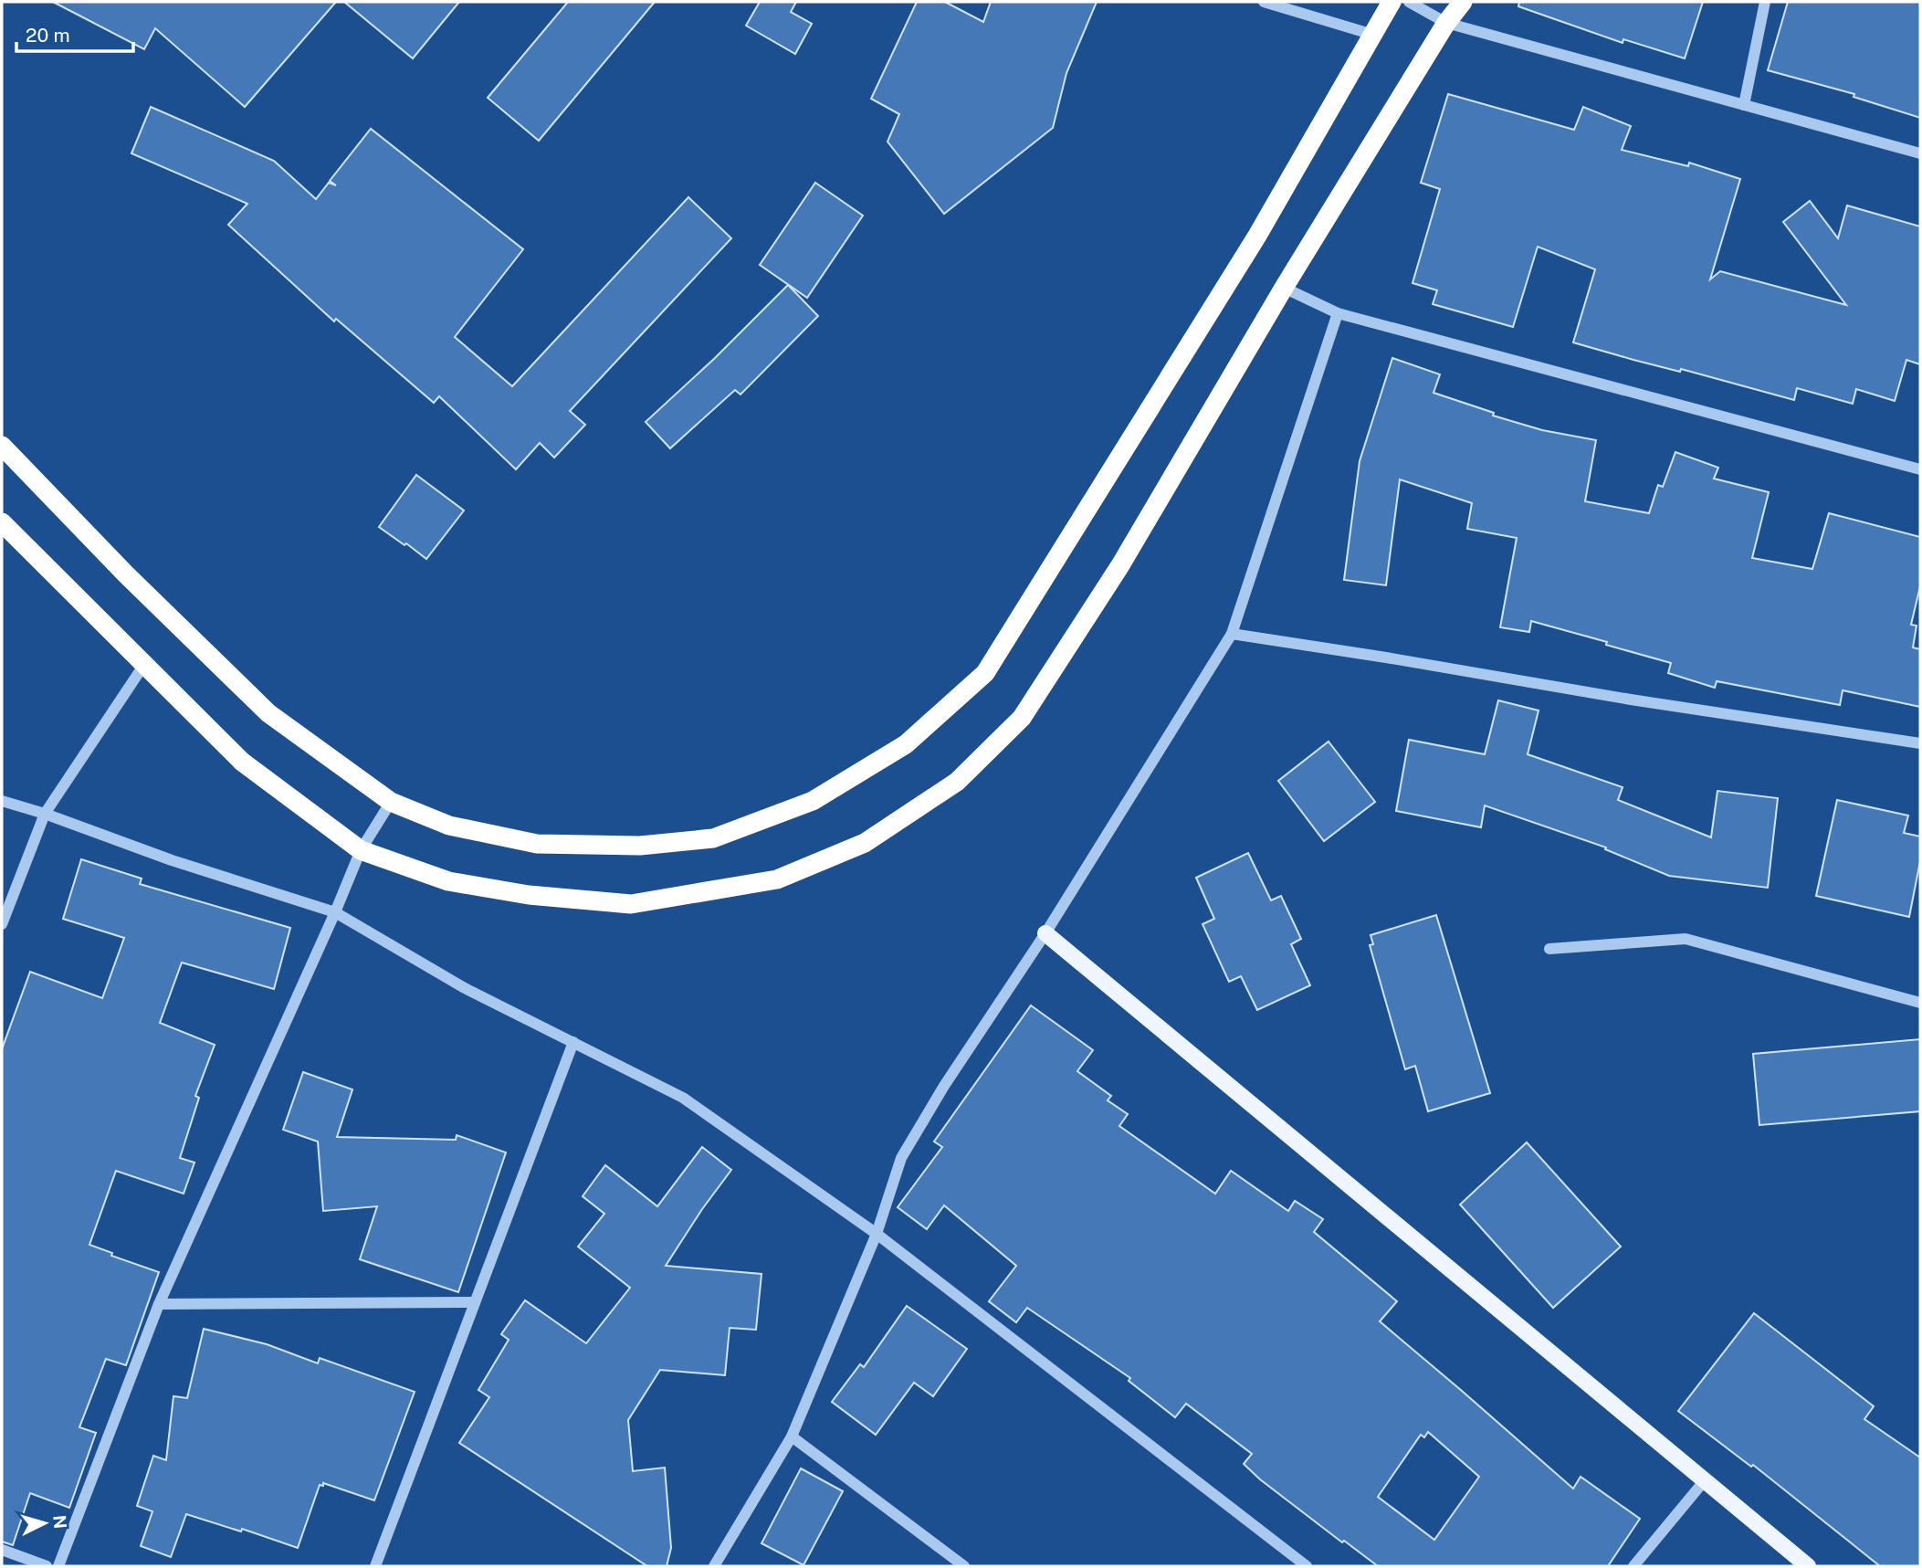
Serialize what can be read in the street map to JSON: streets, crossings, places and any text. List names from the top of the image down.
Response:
{
  "scale_bar": "20 m",
  "north": "right"
}
